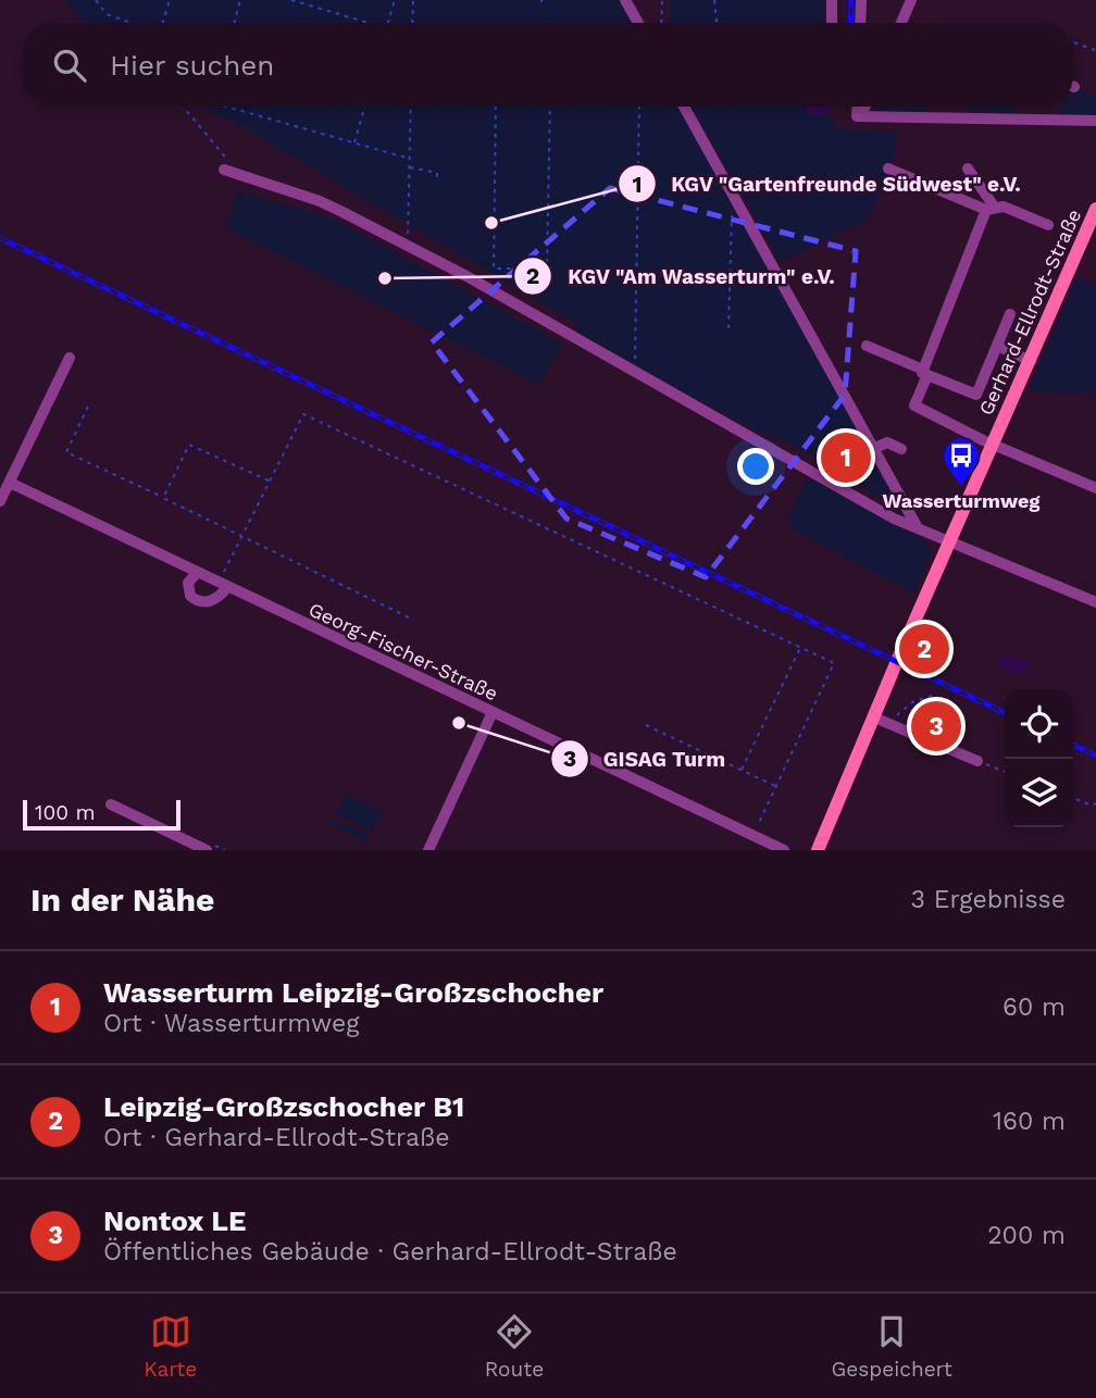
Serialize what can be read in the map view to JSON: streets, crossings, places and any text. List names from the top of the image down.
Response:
{
  "streets": {
    "main road": ["Gerhard-Ellrodt-Straße"],
    "street": ["Georg-Fischer-Straße"]
  },
  "places": {
    "other": ["KGV \"Gartenfreunde Südwest\" e.V.", "KGV \"Am Wasserturm\" e.V.", "GISAG Turm"],
    "bus stop": ["Wasserturmweg"]
  },
  "scale_bar": "100 m",
  "page": {
    "search": "Hier suchen",
    "pins": ["1", "2", "3"],
    "scale": "100 m",
    "heading": ["In der Nähe", "3 Ergebnisse"],
    "list": [
      {
        "mark": "1",
        "name": "Wasserturm Leipzig-Großzschocher",
        "note": "Ort · Wasserturmweg",
        "value": "60 m"
      },
      {
        "mark": "2",
        "name": "Leipzig-Großzschocher B1",
        "note": "Ort · Gerhard-Ellrodt-Straße",
        "value": "160 m"
      },
      {
        "mark": "3",
        "name": "Nontox LE",
        "note": "Öffentliches Gebäude · Gerhard-Ellrodt-Straße",
        "value": "200 m"
      }
    ],
    "nav": ["Karte", "Route", "Gespeichert"]
  }
}
